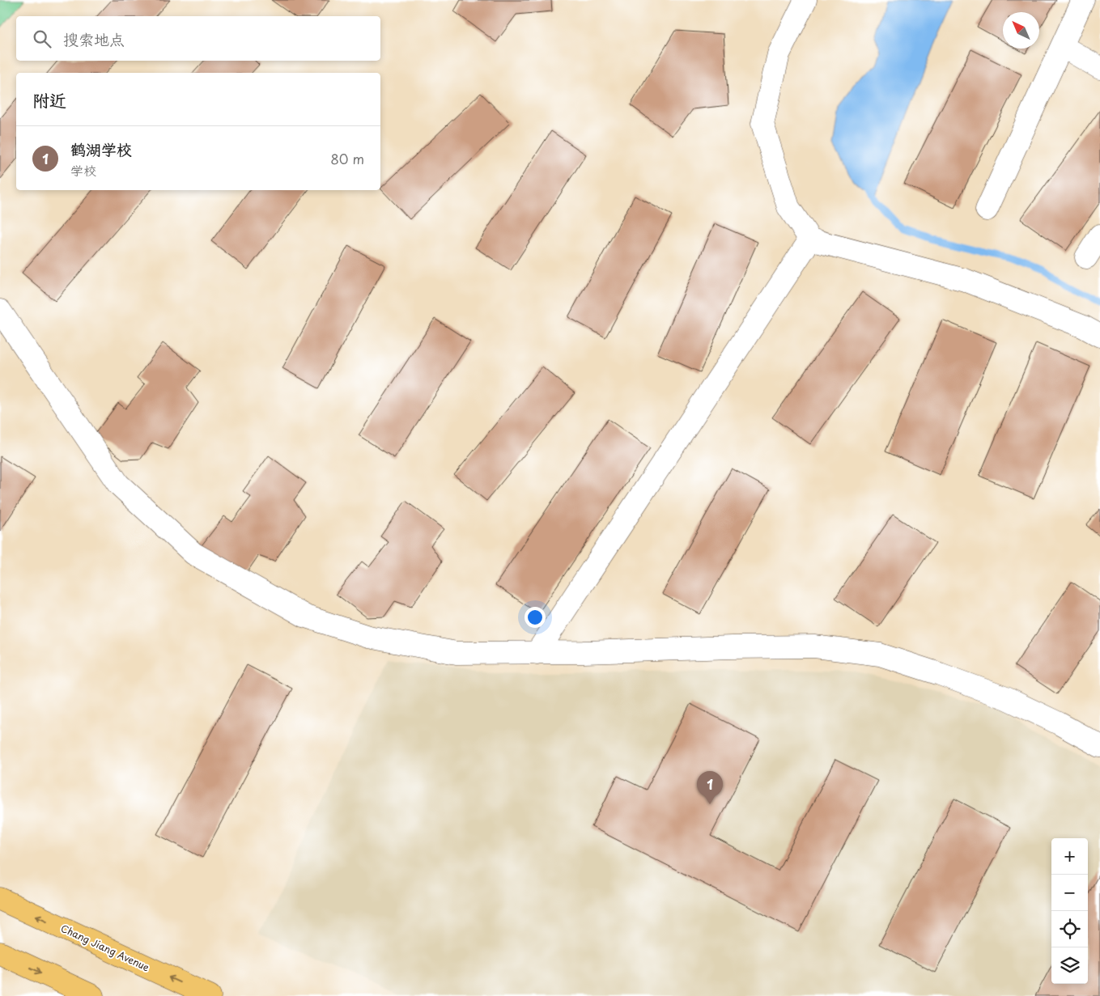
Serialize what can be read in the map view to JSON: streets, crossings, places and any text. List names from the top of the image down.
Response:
{
  "streets": {
    "main road": ["Chang Jiang Avenue"]
  },
  "north": "top left",
  "page": {
    "search": "搜索地点",
    "heading": "附近",
    "list": [
      {
        "mark": "1",
        "name": "鹤湖学校",
        "note": "学校",
        "value": "80 m"
      }
    ],
    "pins": "1",
    "map_buttons": ["+", "−"]
  }
}
